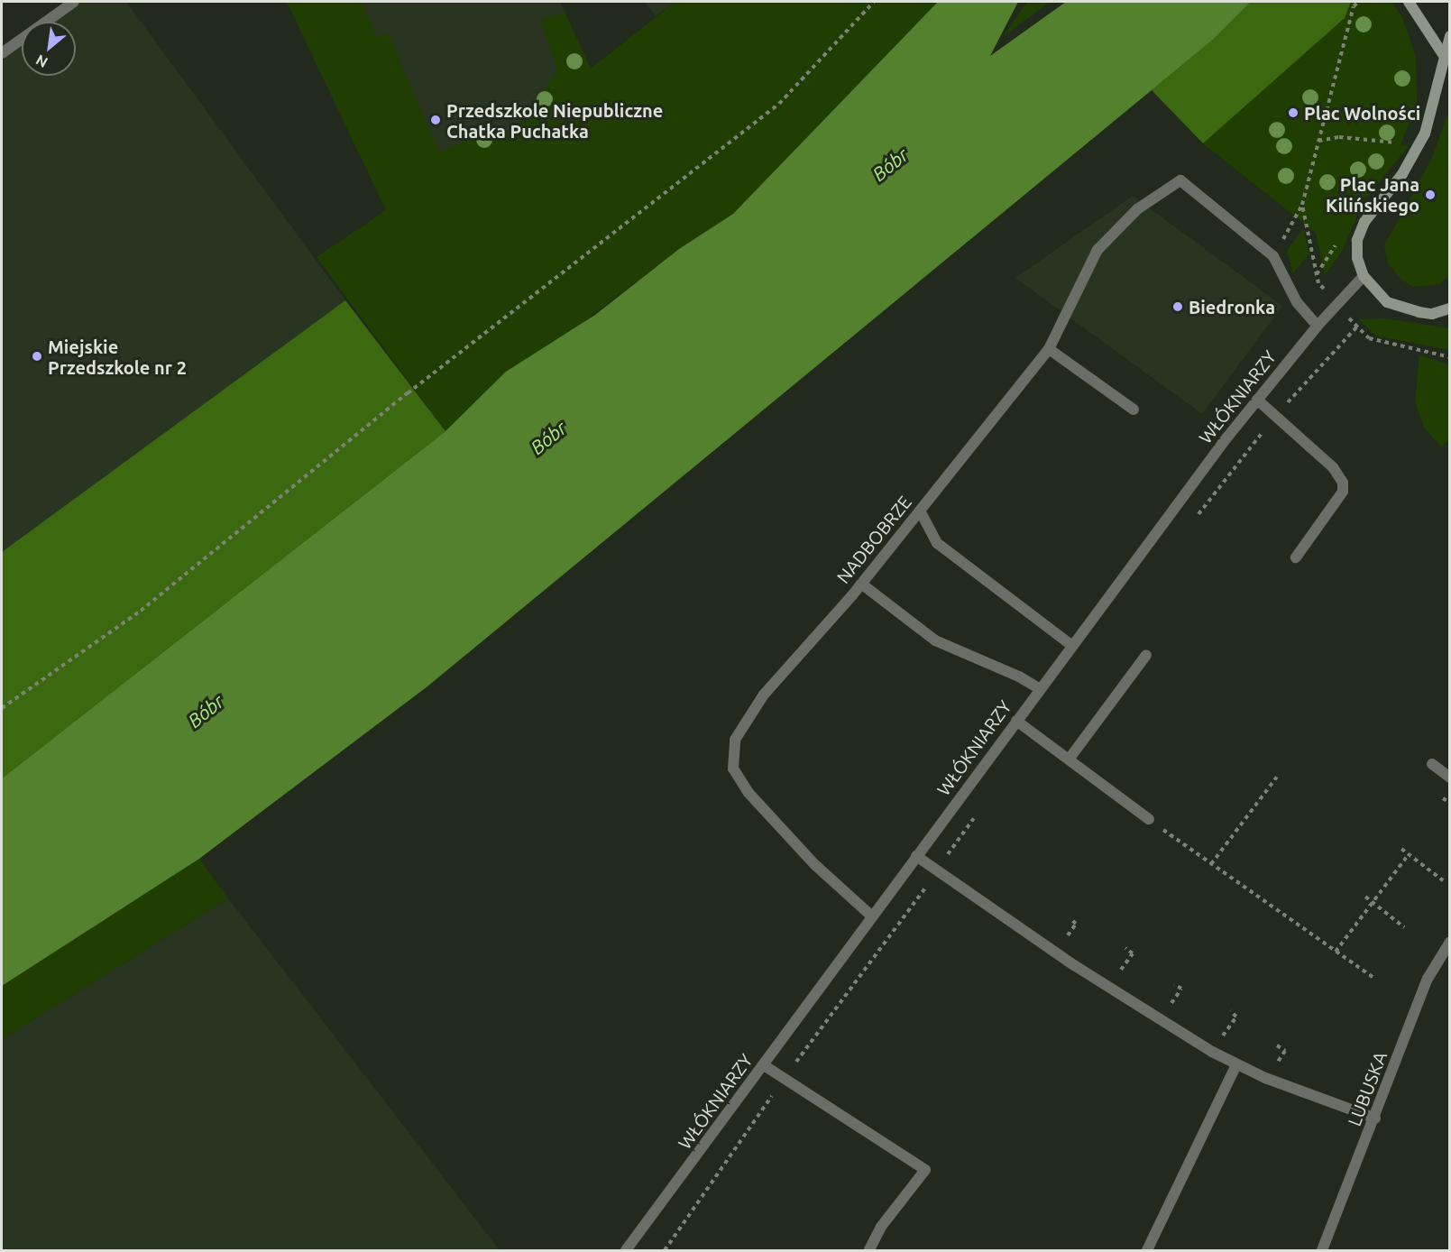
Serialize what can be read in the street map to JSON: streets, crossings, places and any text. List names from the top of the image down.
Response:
{
  "streets": {
    "street": ["WŁÓKNIARZY", "NADBOBRZE", "LUBUSKA"]
  },
  "crossings": [
    ["WŁÓKNIARZY", "NADBOBRZE"]
  ],
  "water": ["Bóbr"],
  "places": [
    "Plac Wolności",
    "Przedszkole Niepubliczne Chatka Puchatka",
    "Plac Jana Kilińskiego",
    "Biedronka",
    "Miejskie Przedszkole nr 2"
  ],
  "north": "bottom left"
}
